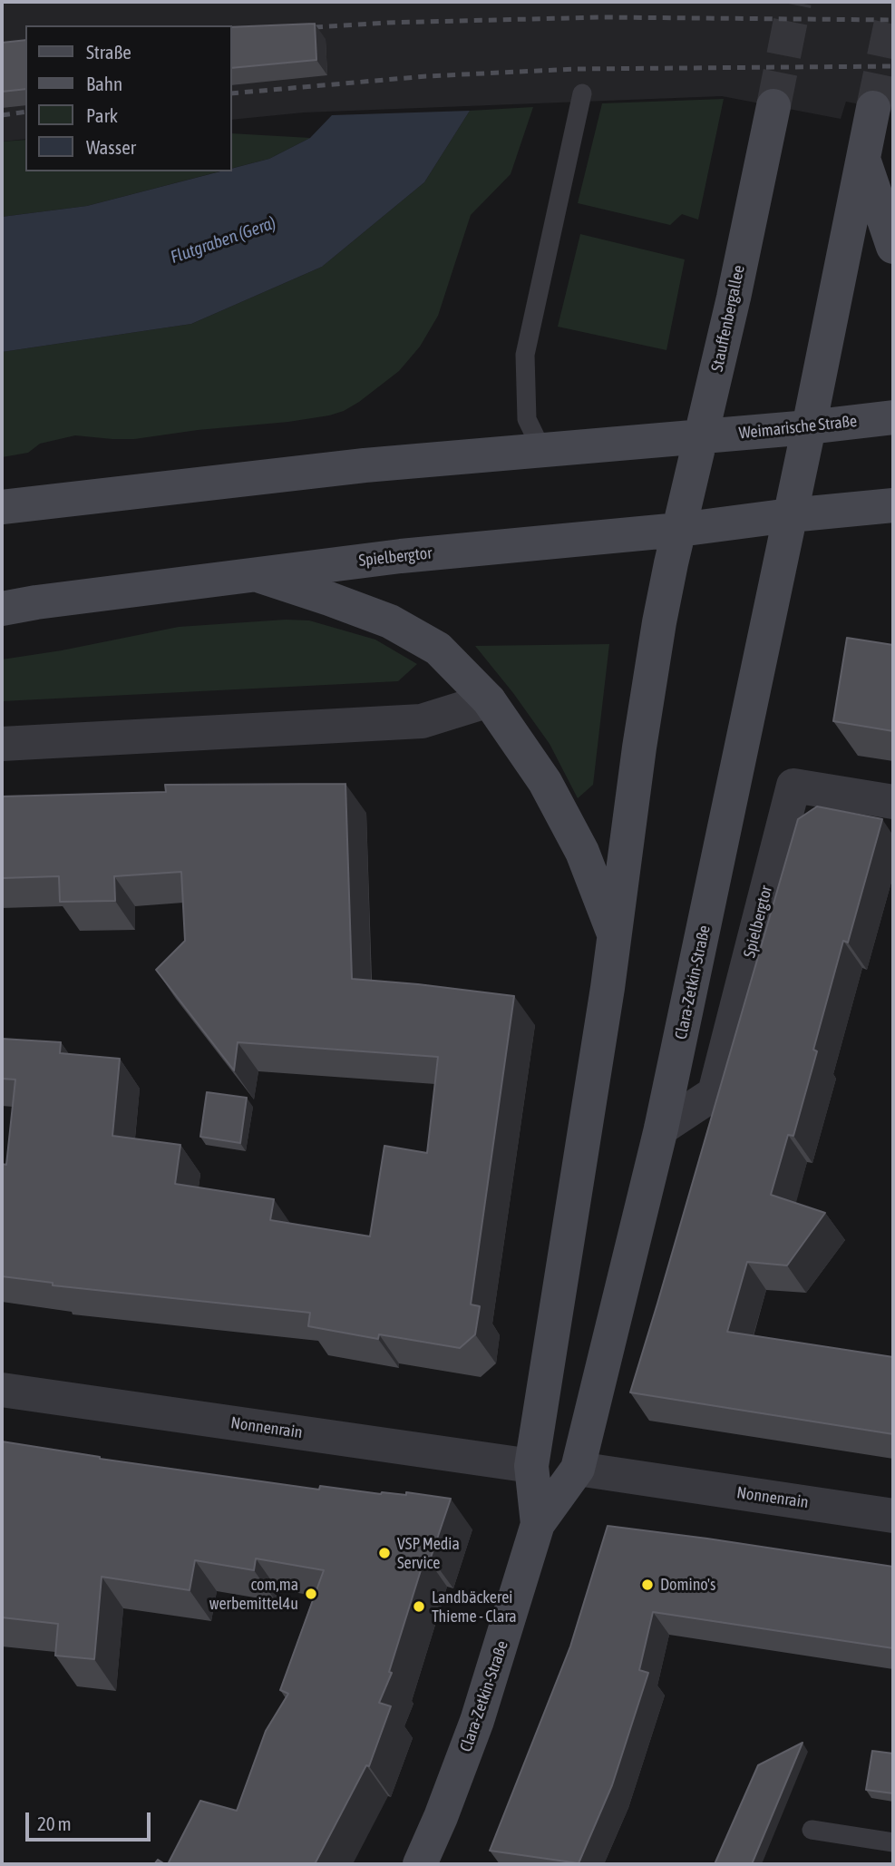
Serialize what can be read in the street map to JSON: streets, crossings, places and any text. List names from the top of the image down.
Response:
{
  "streets": {
    "main road": [
      "Stauffenbergallee",
      "Weimarische Straße",
      "Spielbergtor",
      "Clara-Zetkin-Straße"
    ],
    "street": ["Nonnenrain"]
  },
  "crossings": [
    ["Stauffenbergallee", "Weimarische Straße"],
    ["Stauffenbergallee", "Spielbergtor"],
    ["Stauffenbergallee", "Clara-Zetkin-Straße"],
    ["Weimarische Straße", "Clara-Zetkin-Straße"],
    ["Spielbergtor", "Clara-Zetkin-Straße"],
    ["Clara-Zetkin-Straße", "Nonnenrain"]
  ],
  "water": ["Flutgraben (Gera)"],
  "places": [
    "VSP Media Service",
    "Domino's",
    "com,ma werbemittel4u",
    "Landbäckerei Thieme - Clara"
  ],
  "legend": [
    "Straße",
    "Bahn",
    "Park",
    "Wasser"
  ],
  "scale_bar": "20 m"
}
